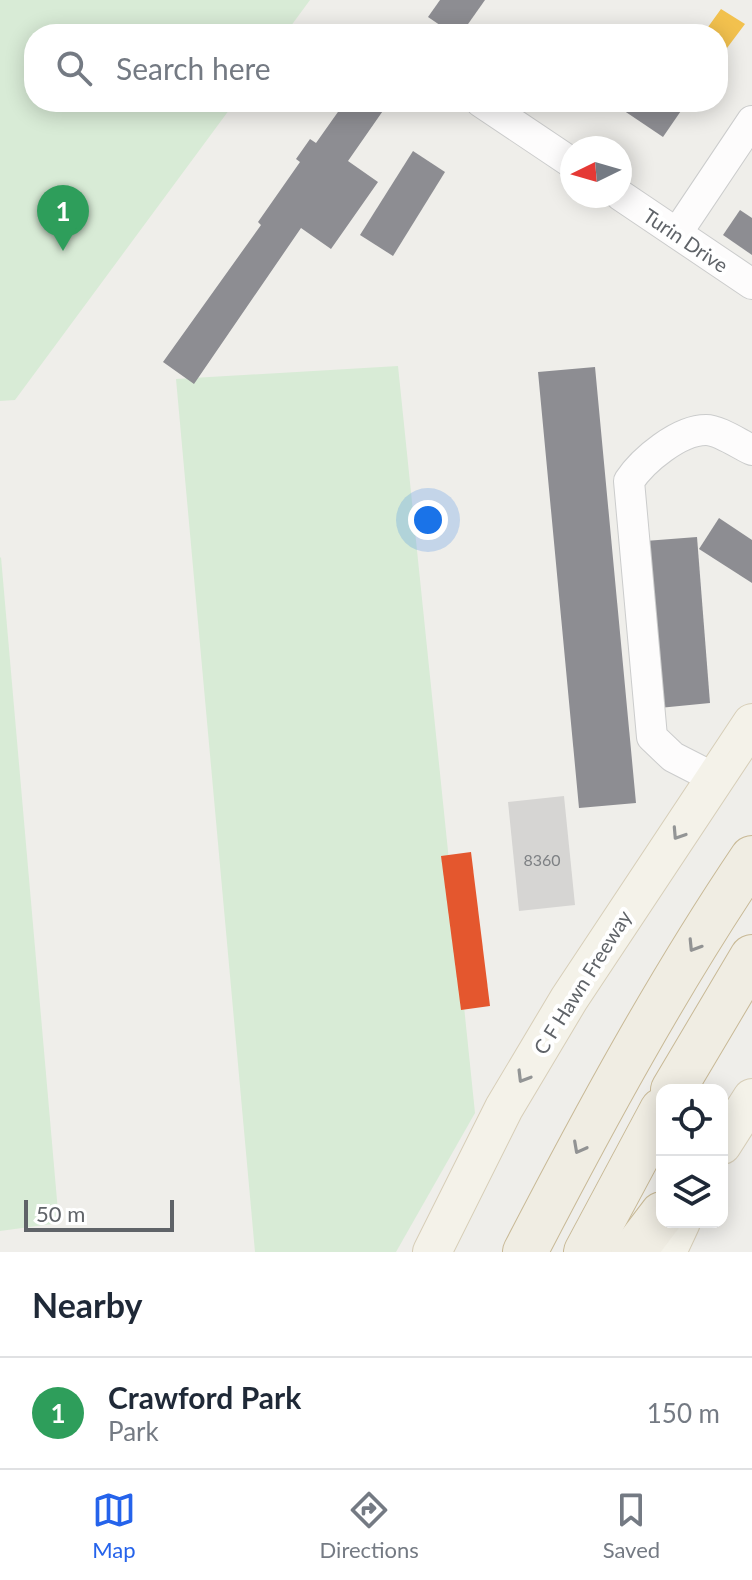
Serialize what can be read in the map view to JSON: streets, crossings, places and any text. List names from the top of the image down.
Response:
{
  "streets": {
    "main road": ["C F Hawn Freeway"],
    "street": ["Turin Drive"]
  },
  "one_way": ["C F Hawn Freeway"],
  "house_numbers": ["8360"],
  "scale_bar": "50 m",
  "north": "left",
  "page": {
    "search": "Search here",
    "pins": "1",
    "scale": "50 m",
    "heading": "Nearby",
    "list": [
      {
        "mark": "1",
        "name": "Crawford Park",
        "note": "Park",
        "value": "150 m"
      }
    ],
    "nav": ["Map", "Directions", "Saved"]
  }
}
